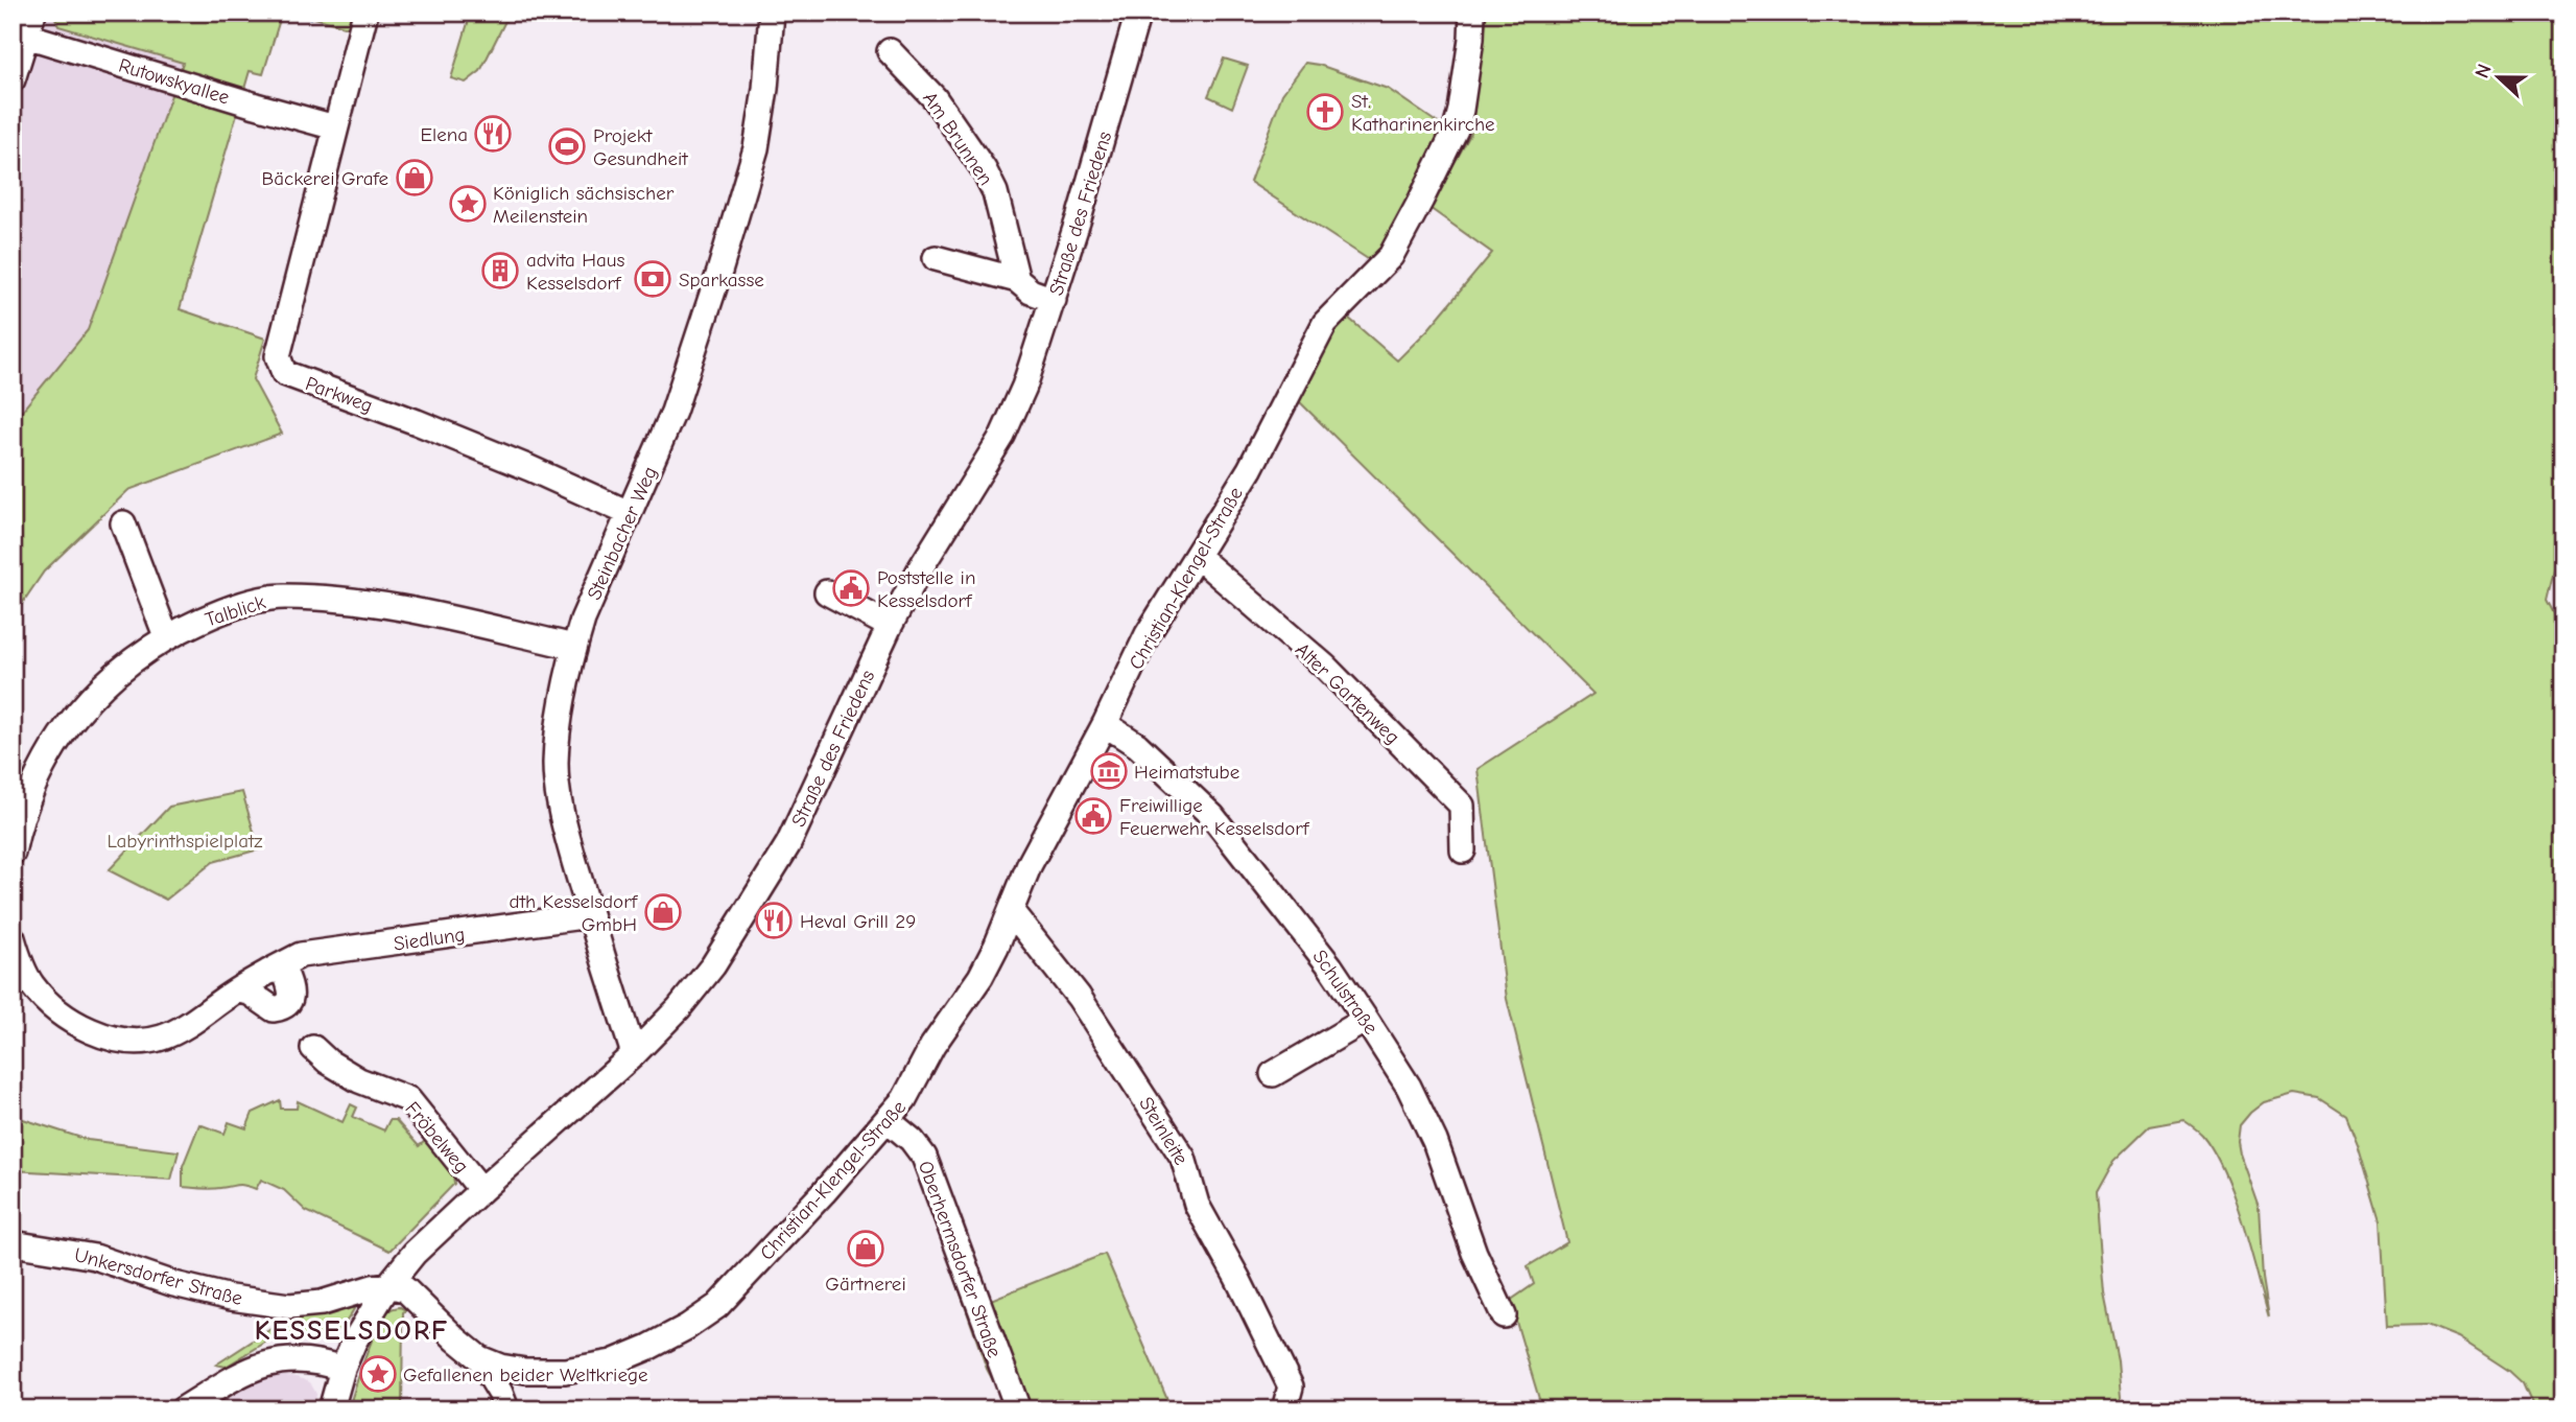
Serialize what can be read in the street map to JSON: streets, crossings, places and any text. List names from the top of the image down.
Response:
{
  "streets": {
    "street": [
      "Rutowskyallee",
      "Am Brunnen",
      "Straße des Friedens",
      "Parkweg",
      "Steinbacher Weg",
      "Christian-Klengel-Straße",
      "Talblick",
      "Alter Gartenweg",
      "Siedlung",
      "Schulstraße",
      "Steinleite",
      "Fröbelweg",
      "Oberhermsdorfer Straße",
      "Unkersdorfer Straße"
    ]
  },
  "crossings": [
    ["Rutowskyallee", "Parkweg"],
    ["Straße des Friedens", "Steinbacher Weg"],
    ["Straße des Friedens", "Christian-Klengel-Straße"],
    ["Straße des Friedens", "Fröbelweg"],
    ["Straße des Friedens", "Unkersdorfer Straße"],
    ["Parkweg", "Steinbacher Weg"],
    ["Steinbacher Weg", "Talblick"],
    ["Steinbacher Weg", "Siedlung"],
    ["Christian-Klengel-Straße", "Alter Gartenweg"],
    ["Christian-Klengel-Straße", "Schulstraße"],
    ["Christian-Klengel-Straße", "Steinleite"],
    ["Christian-Klengel-Straße", "Oberhermsdorfer Straße"],
    ["Christian-Klengel-Straße", "Unkersdorfer Straße"]
  ],
  "districts": ["KESSELSDORF"],
  "parks": ["Labyrinthspielplatz"],
  "places": {
    "church": ["St. Katharinenkirche"],
    "restaurant": ["Elena", "Heval Grill 29"],
    "sports": ["Projekt Gesundheit"],
    "shop": ["Bäckerei Grafe", "dth Kesselsdorf GmbH", "Gärtnerei"],
    "place": ["Königlich sächsischer Meilenstein", "Gefallenen beider Weltkriege"],
    "building": ["advita Haus Kesselsdorf"],
    "bank": ["Sparkasse"],
    "public building": ["Poststelle in Kesselsdorf", "Freiwillige Feuerwehr Kesselsdorf"],
    "museum": ["Heimatstube"]
  },
  "north": "left"
}
